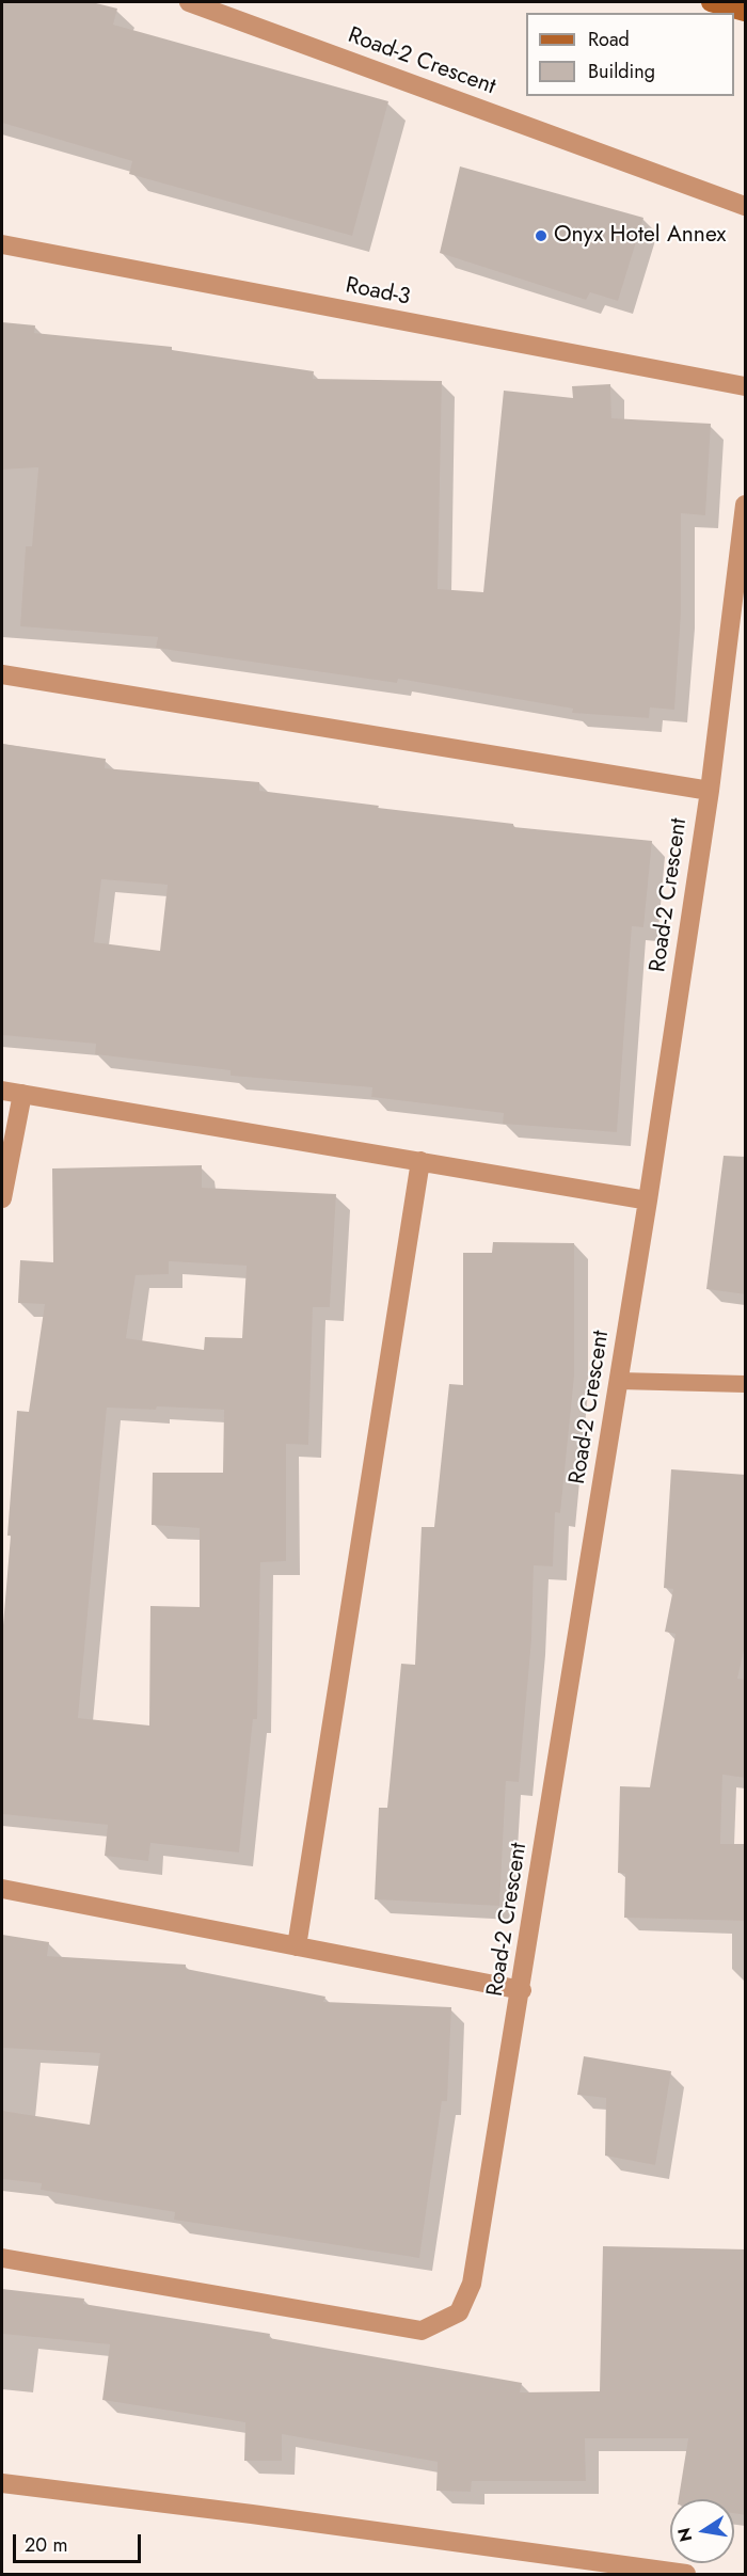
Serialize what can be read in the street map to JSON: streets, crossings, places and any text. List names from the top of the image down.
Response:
{
  "streets": {
    "street": ["Road-2 Crescent", "Road-3"]
  },
  "places": ["Onyx Hotel Annex"],
  "legend": ["Road", "Building"],
  "scale_bar": "20 m",
  "north": "left"
}
